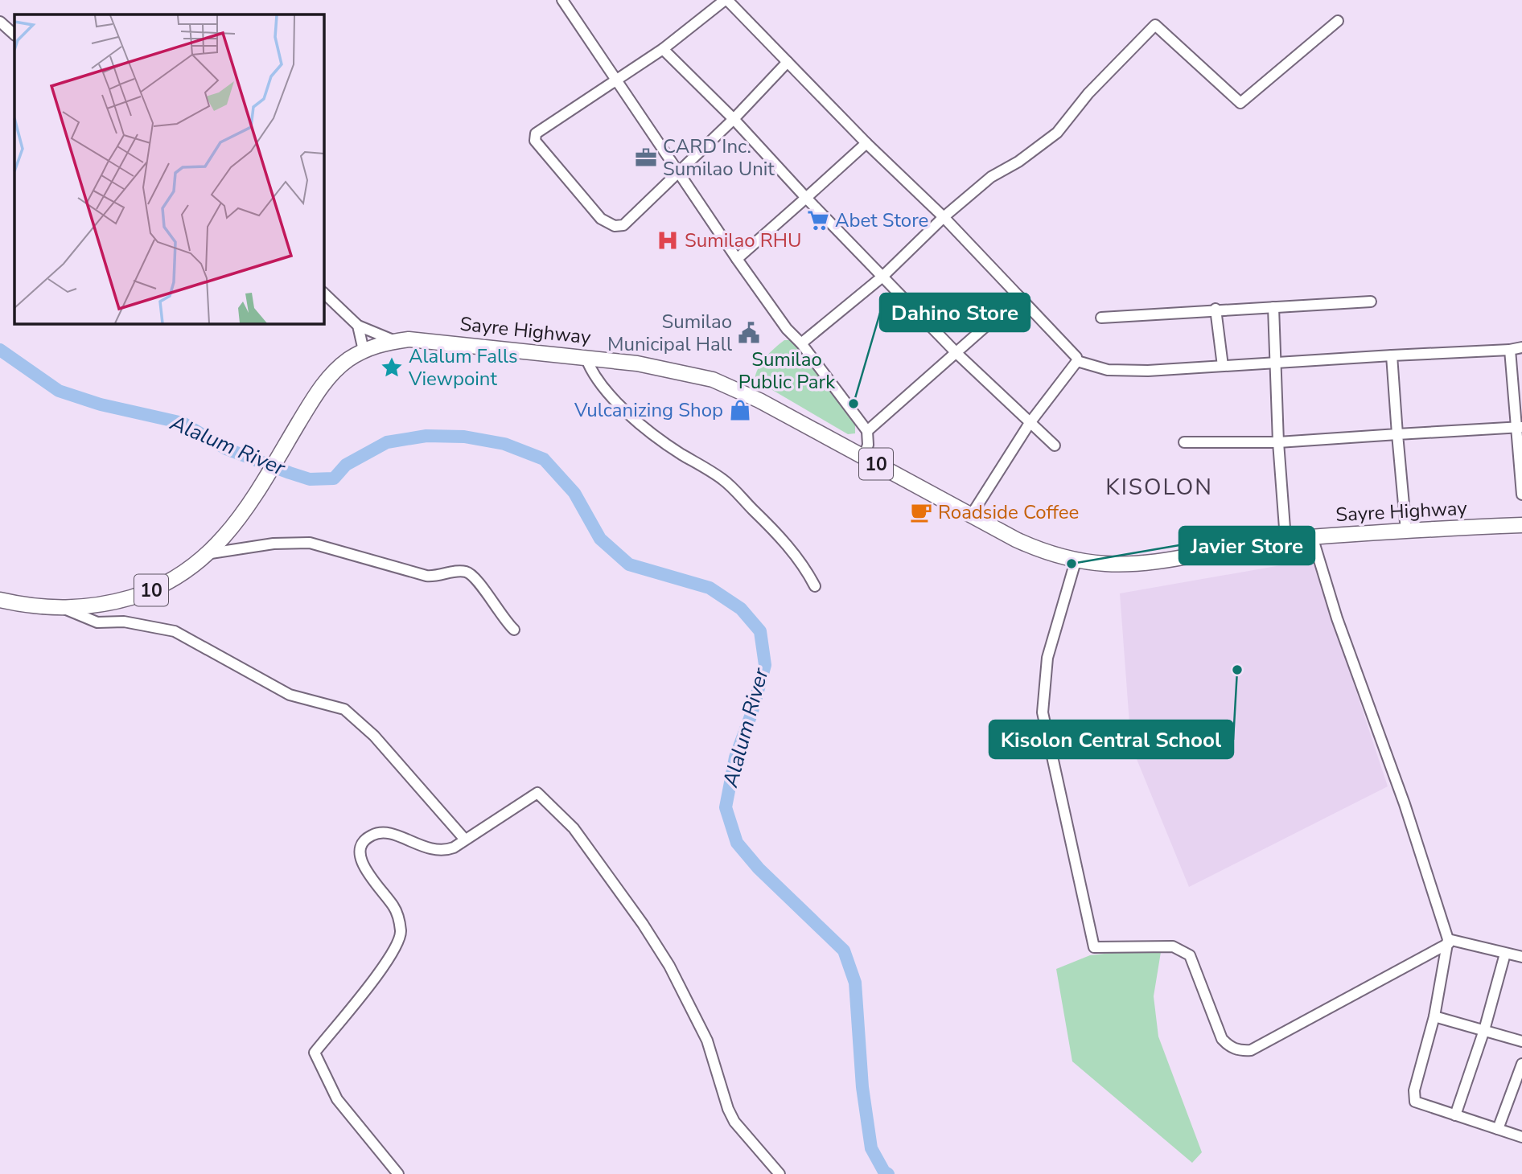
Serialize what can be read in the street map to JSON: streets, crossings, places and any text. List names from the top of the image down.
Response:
{
  "streets": {
    "highway": ["Sayre Highway", "10"]
  },
  "districts": ["KISOLON"],
  "water": ["Alalum River"],
  "parks": ["Sumilao Public Park"],
  "places": {
    "office": ["CARD Inc. Sumilao Unit"],
    "supermarket": ["Abet Store"],
    "hospital": ["Sumilao RHU"],
    "public building": ["Sumilao Municipal Hall"],
    "place": ["Alalum Falls Viewpoint"],
    "other": ["Dahino Store", "Javier Store", "Kisolon Central School"],
    "shop": ["Vulcanizing Shop"],
    "cafe": ["Roadside Coffee"]
  }
}
